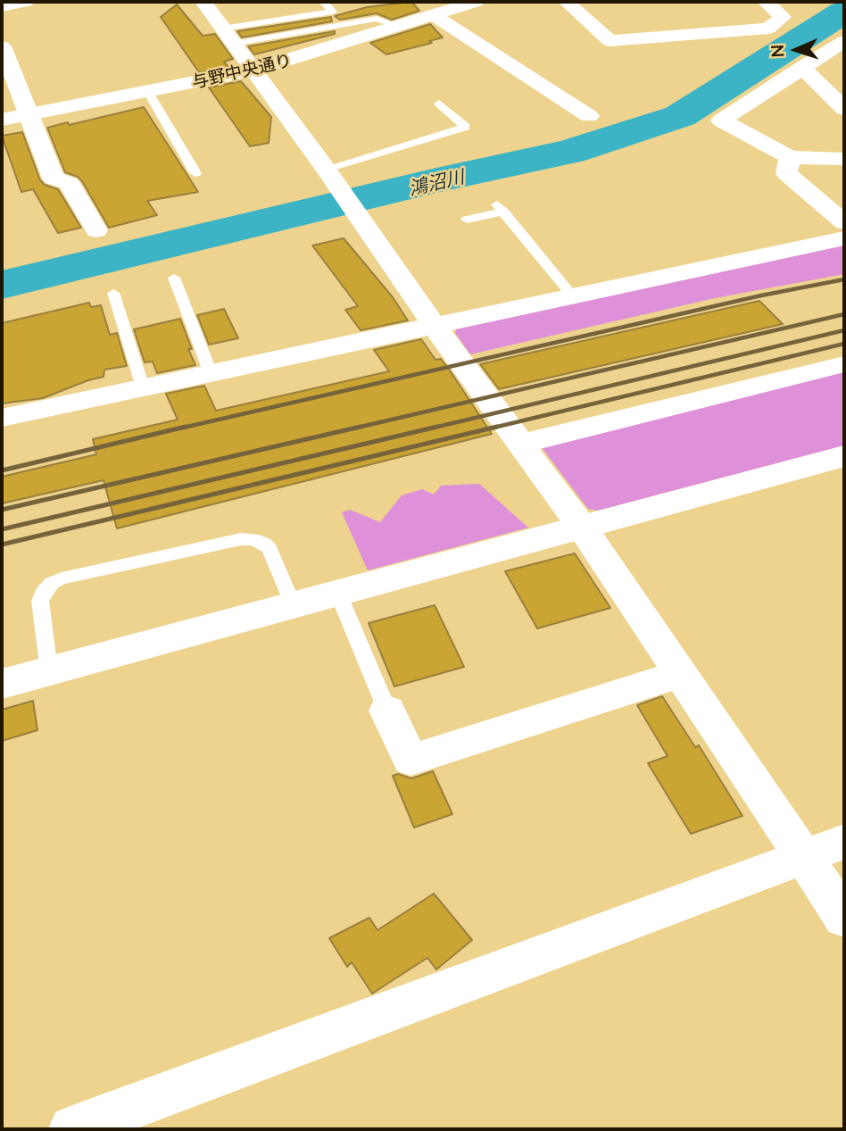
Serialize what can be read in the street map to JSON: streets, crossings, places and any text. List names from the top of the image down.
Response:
{
  "streets": {
    "street": ["与野中央通り"]
  },
  "water": ["鴻沼川"],
  "north": "left"
}
